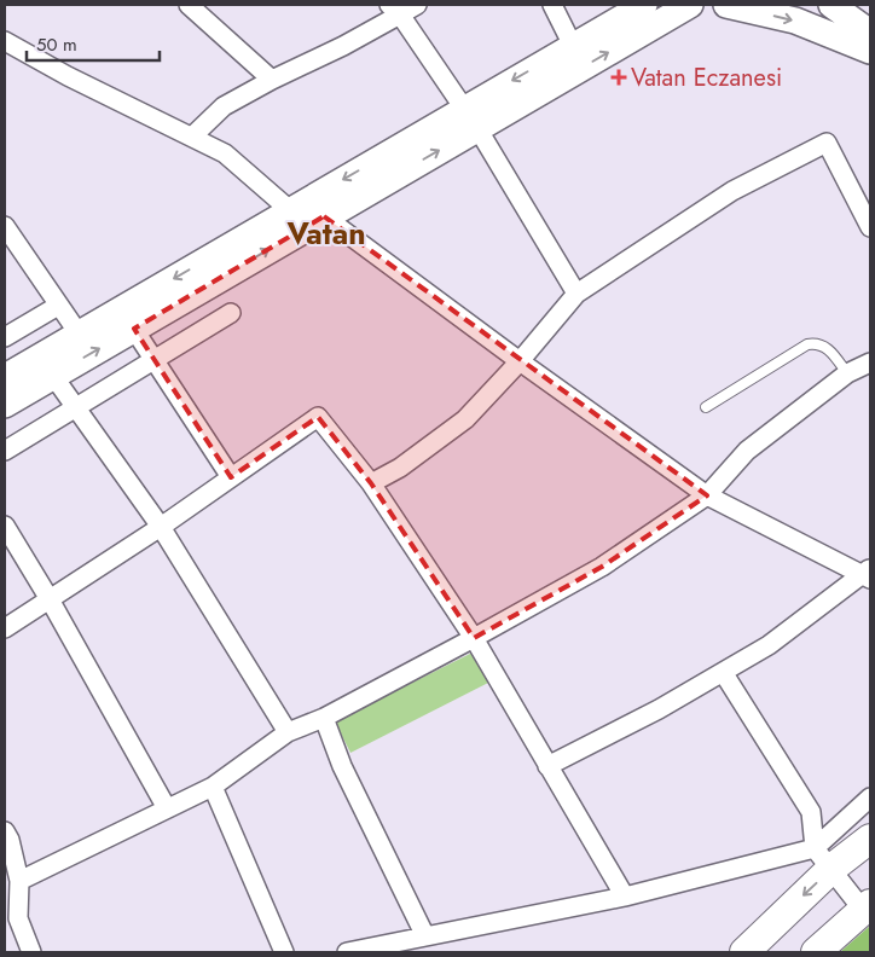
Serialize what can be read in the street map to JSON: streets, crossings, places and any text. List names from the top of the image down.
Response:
{
  "districts": ["Vatan"],
  "places": {
    "health": ["Vatan Eczanesi"]
  },
  "scale_bar": "50 m"
}
